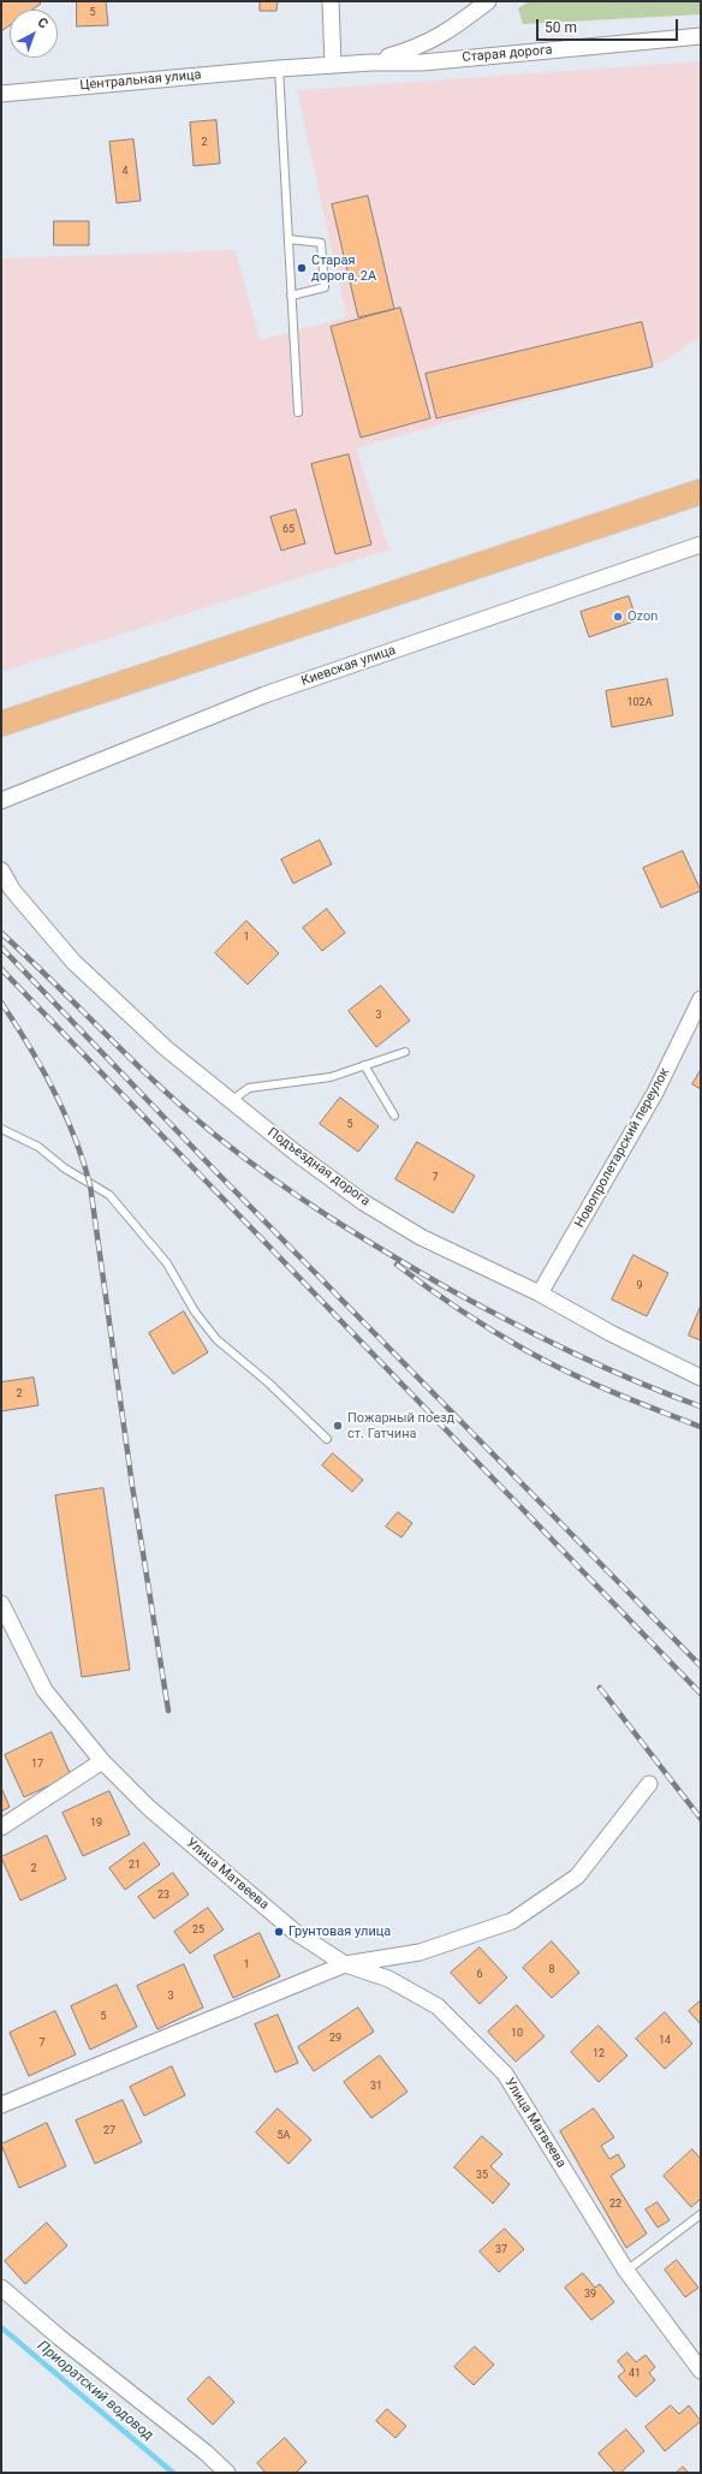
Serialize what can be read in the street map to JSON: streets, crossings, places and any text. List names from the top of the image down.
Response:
{
  "streets": {
    "street": [
      "Старая дорога",
      "Центральная улица",
      "Киевская улица",
      "Новопролетарский переулок",
      "Подъездная дорога",
      "Улица Матвеева"
    ]
  },
  "crossings": [
    ["Старая дорога", "Центральная улица"],
    ["Новопролетарский переулок", "Подъездная дорога"]
  ],
  "water": ["Приоратский водовод"],
  "places": [
    "Старая дорога, 2А",
    "Ozon",
    "Пожарный поезд ст. Гатчина",
    "Грунтовая улица"
  ],
  "house_numbers": [
    "5",
    "2",
    "4",
    "65",
    "102А",
    "1",
    "3",
    "5",
    "7",
    "9",
    "2",
    "17",
    "19",
    "21",
    "2",
    "23",
    "25",
    "1",
    "8",
    "6",
    "3",
    "5",
    "10",
    "29",
    "14",
    "7",
    "12",
    "31",
    "27",
    "5А",
    "35",
    "22",
    "37",
    "39",
    "41"
  ],
  "scale_bar": "50 m",
  "north": "top right"
}
